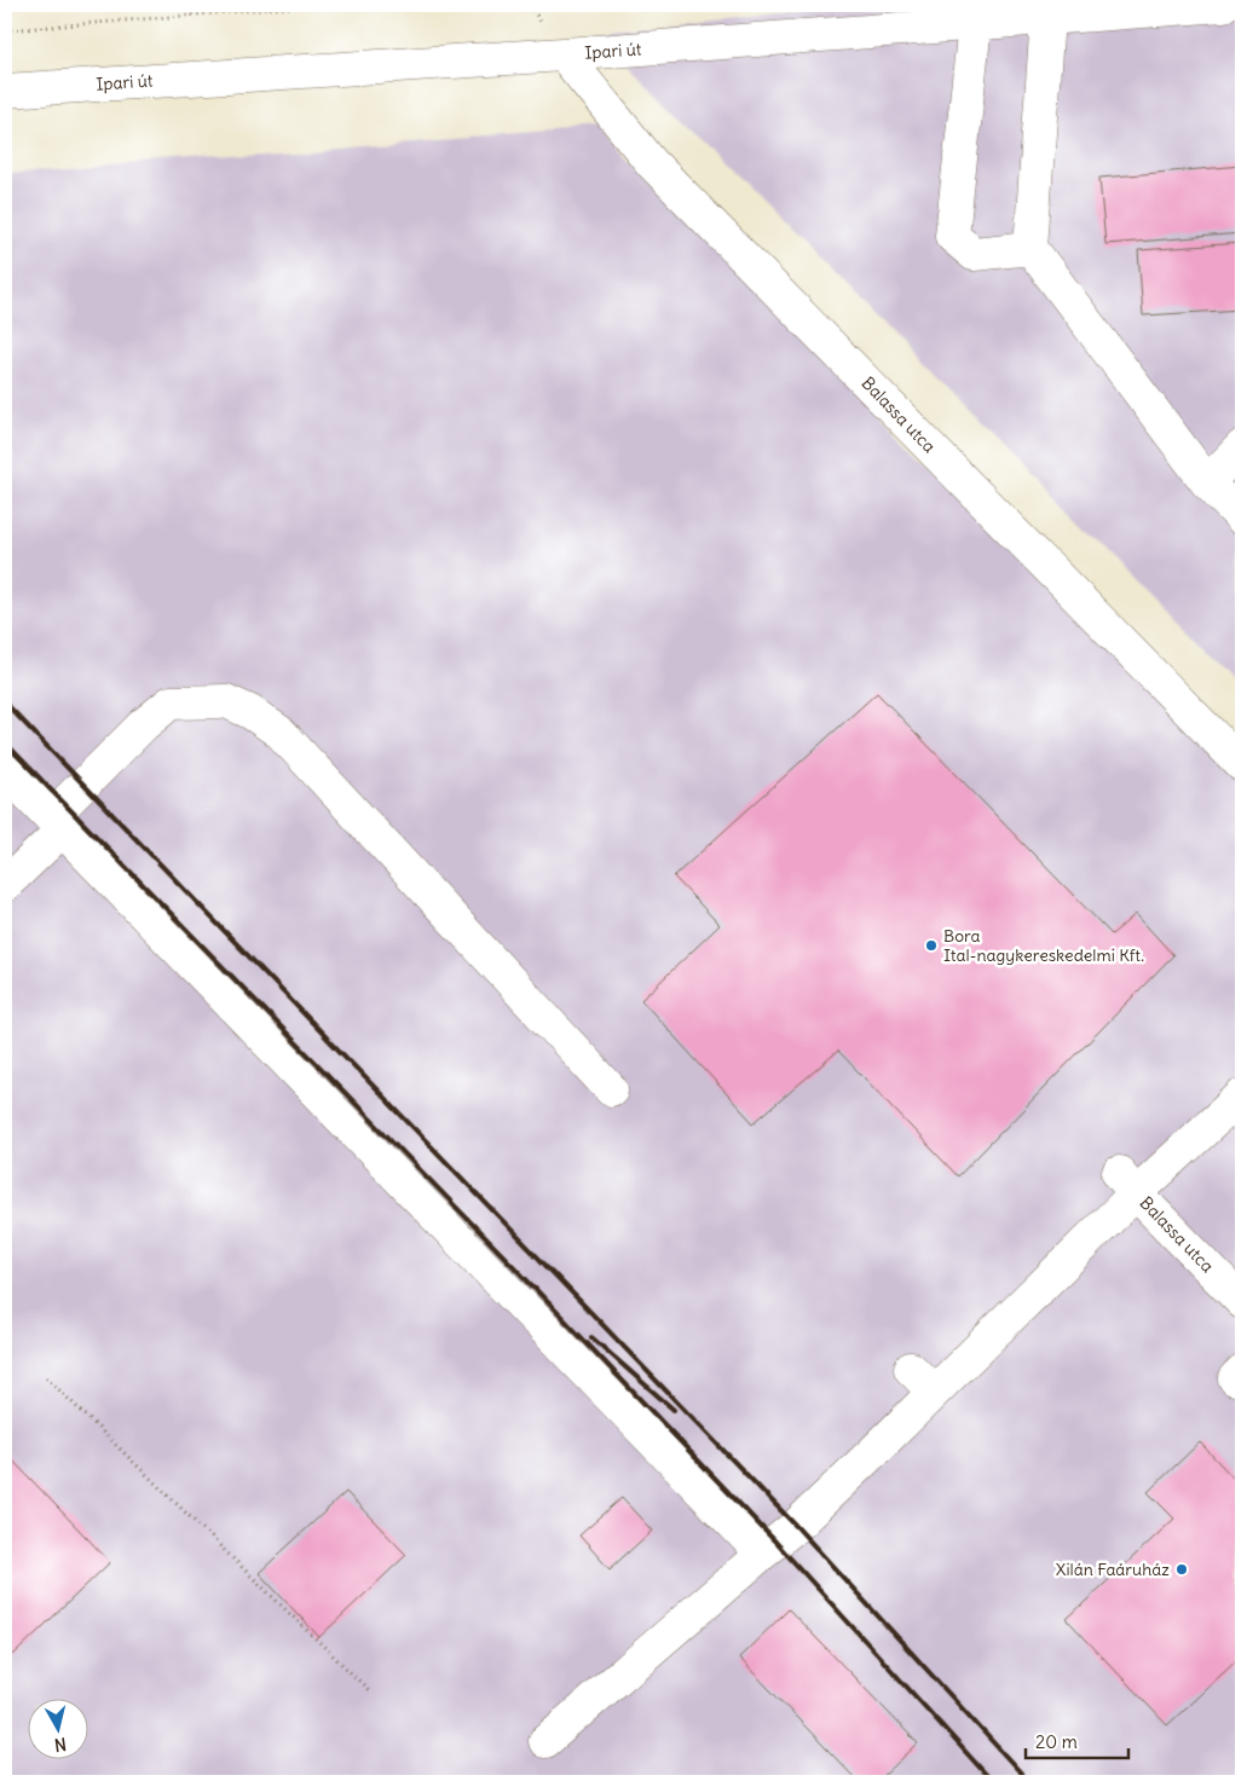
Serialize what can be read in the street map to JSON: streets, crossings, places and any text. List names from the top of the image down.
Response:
{
  "streets": {
    "street": ["Ipari út", "Balassa utca"]
  },
  "crossings": [
    ["Ipari út", "Balassa utca"]
  ],
  "places": ["Bora Ital-nagykereskedelmi Kft.", "Xilán Faáruház"],
  "scale_bar": "20 m",
  "north": "bottom"
}
